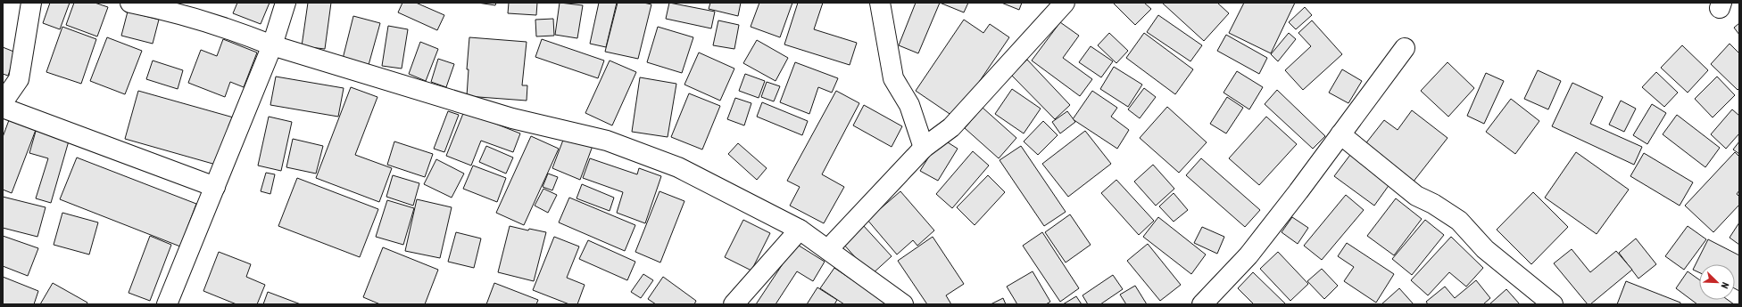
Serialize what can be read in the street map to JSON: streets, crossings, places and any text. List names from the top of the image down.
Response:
{
  "north": "bottom right"
}
